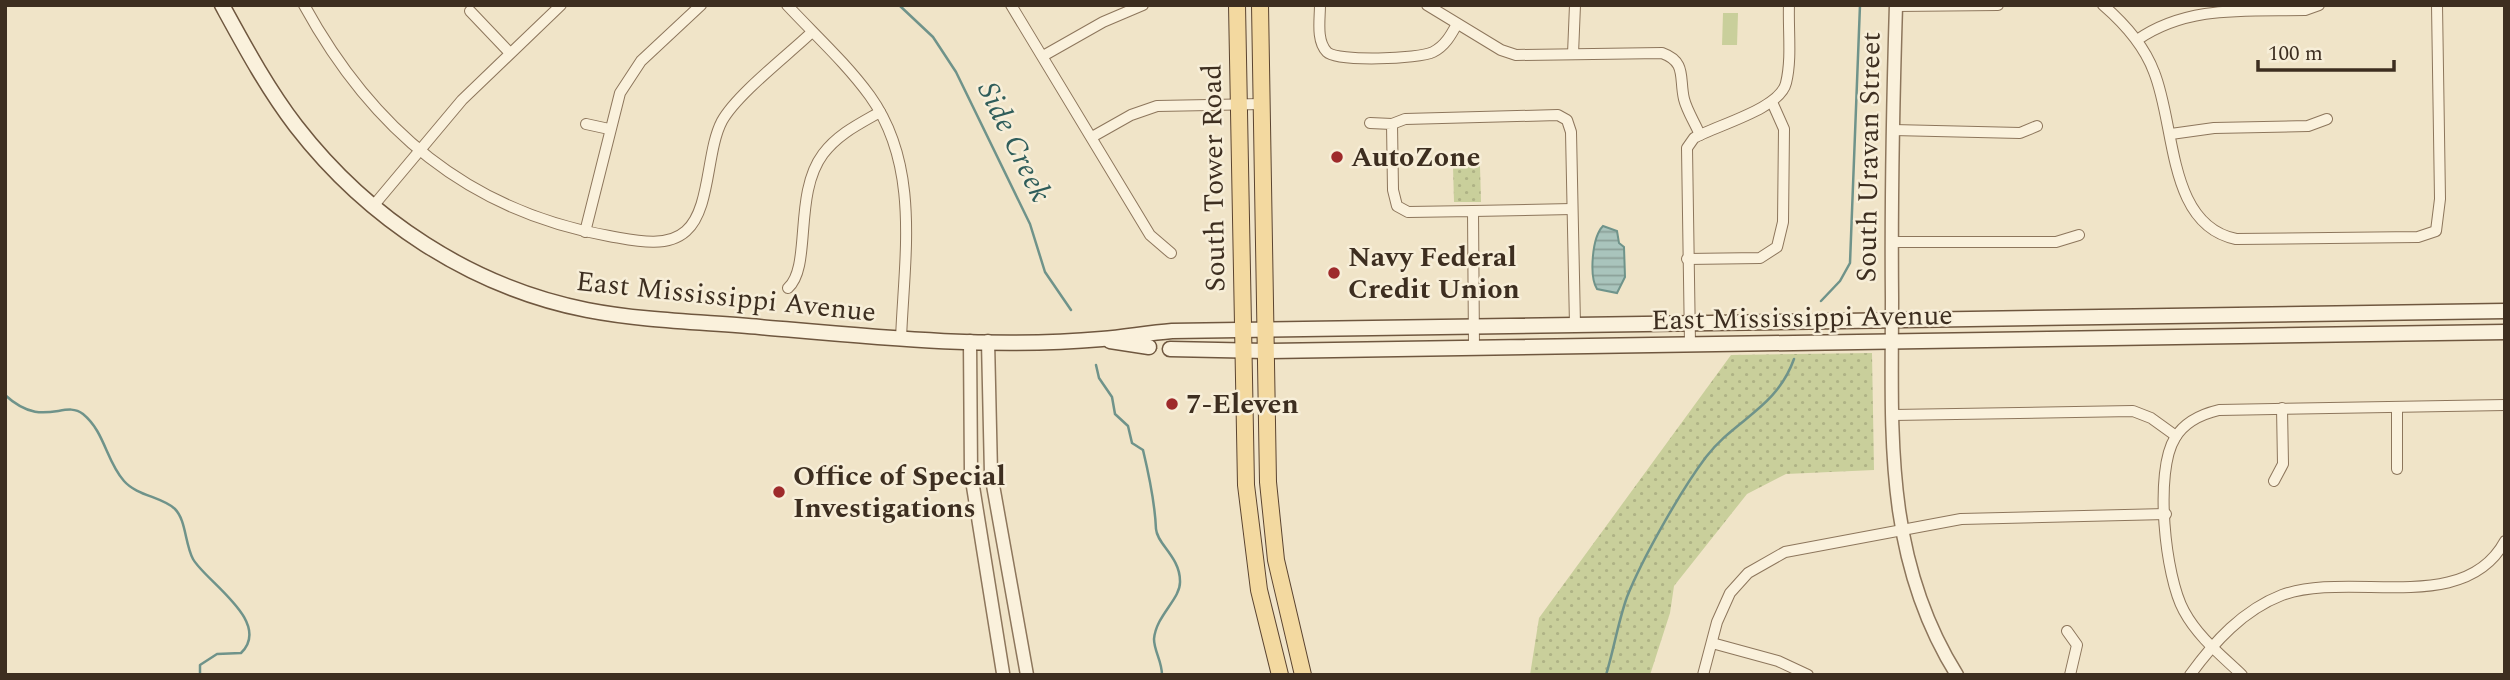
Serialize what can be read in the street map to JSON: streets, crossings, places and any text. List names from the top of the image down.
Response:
{
  "streets": {
    "main road": ["South Tower Road", "East Mississippi Avenue"],
    "street": ["South Uravan Street"]
  },
  "crossings": [
    ["South Uravan Street", "East Mississippi Avenue"],
    ["South Tower Road", "East Mississippi Avenue"]
  ],
  "water": ["Side Creek"],
  "places": [
    "AutoZone",
    "Navy Federal Credit Union",
    "7-Eleven",
    "Office of Special Investigations"
  ],
  "scale_bar": "100 m"
}
